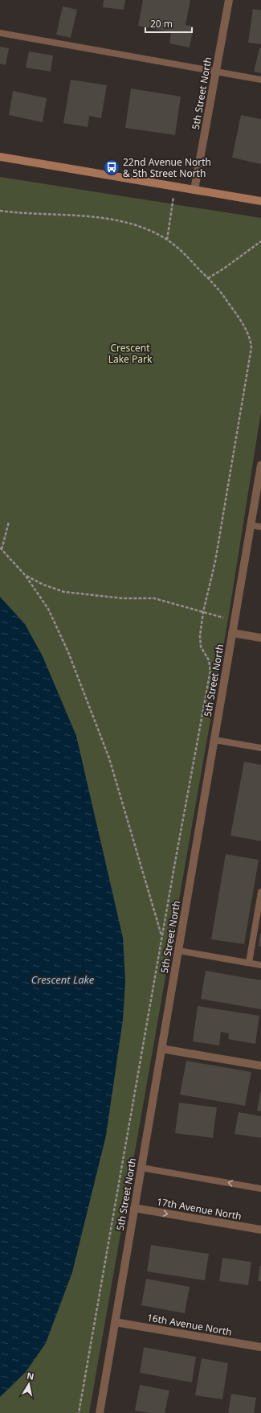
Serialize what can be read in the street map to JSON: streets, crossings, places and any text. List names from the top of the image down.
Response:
{
  "streets": {
    "street": ["5th Street North", "17th Avenue North", "16th Avenue North"]
  },
  "crossings": [
    ["5th Street North", "17th Avenue North"],
    ["5th Street North", "16th Avenue North"]
  ],
  "one_way": ["17th Avenue North"],
  "water": ["Crescent Lake"],
  "parks": ["Crescent Lake Park"],
  "places": {
    "bus stop": ["22nd Avenue North & 5th Street North"]
  },
  "scale_bar": "20 m",
  "north": "top"
}
